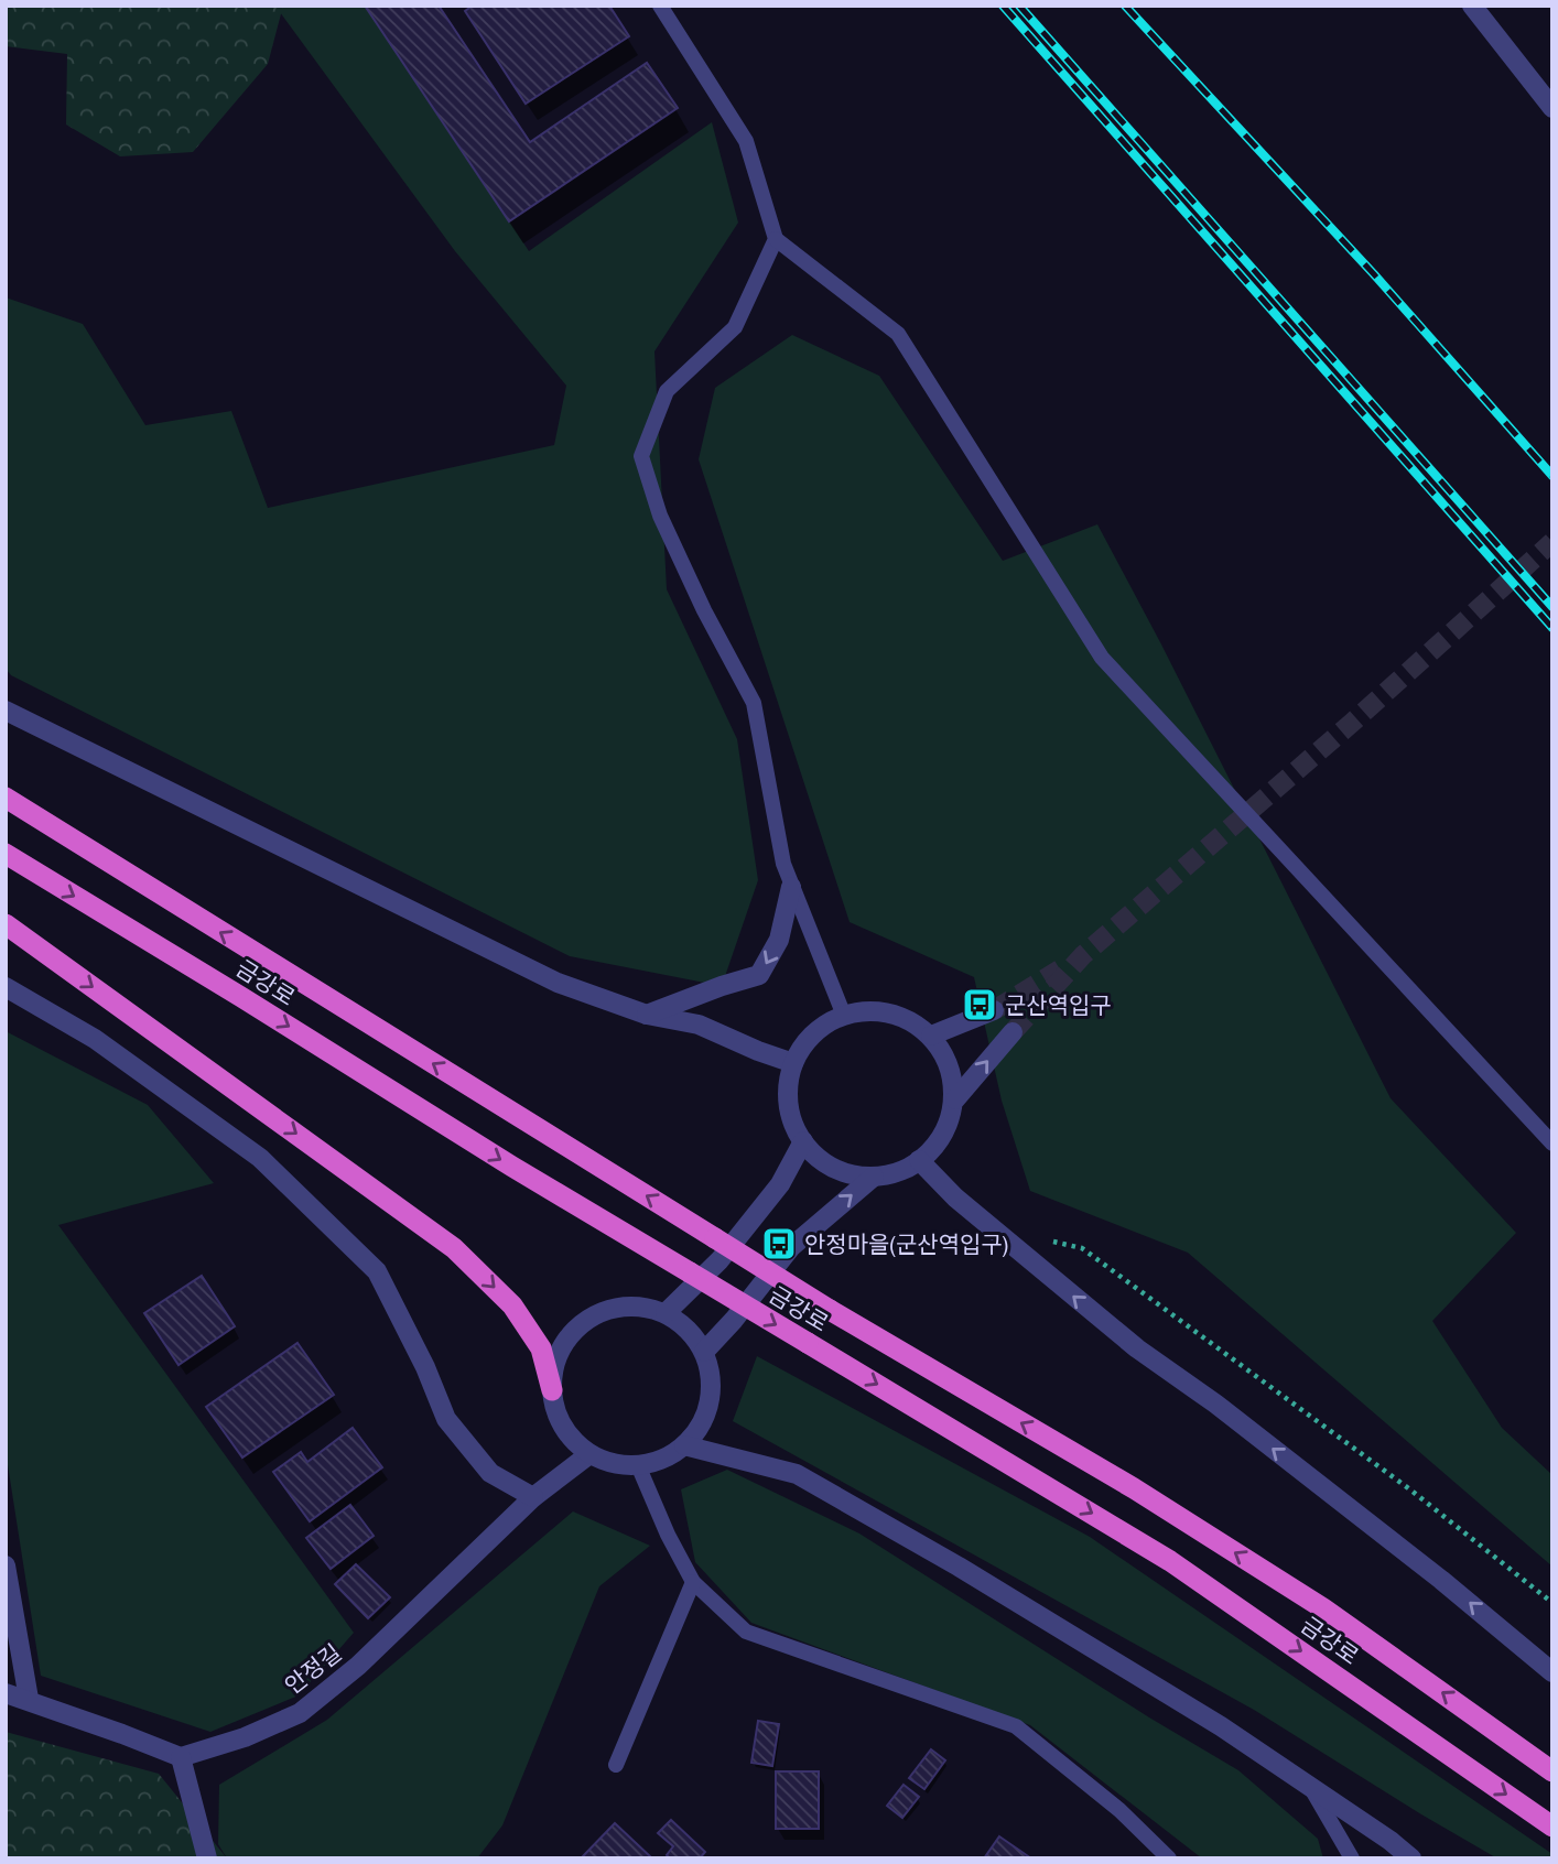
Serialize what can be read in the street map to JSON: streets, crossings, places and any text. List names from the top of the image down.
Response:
{
  "streets": {
    "highway": ["금강로"],
    "street": ["안정길"]
  },
  "places": {
    "bus stop": ["군산역입구", "안정마을(군산역입구)"]
  }
}
